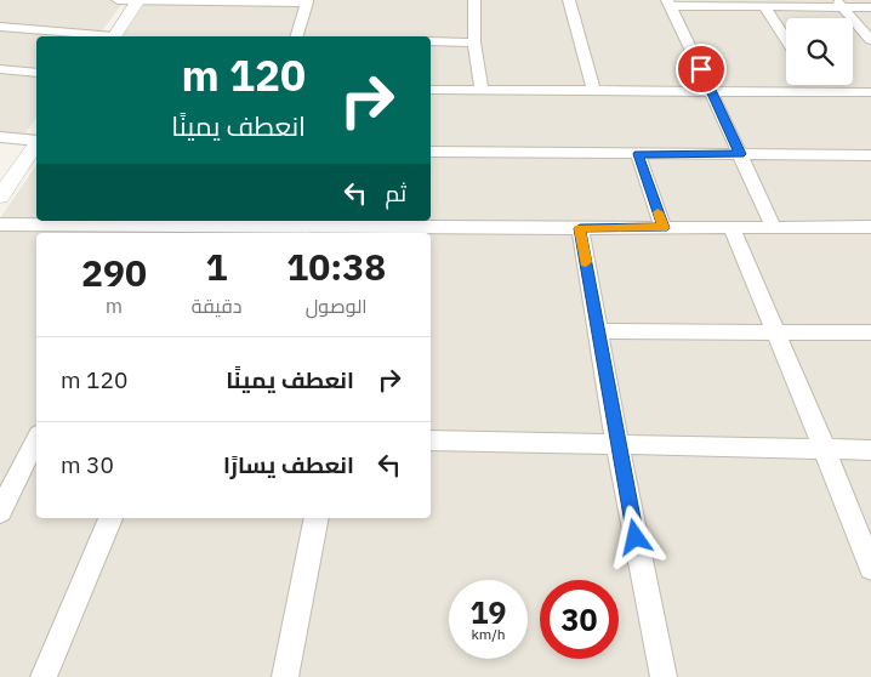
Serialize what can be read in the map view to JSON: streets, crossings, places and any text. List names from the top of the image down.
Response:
{
  "page": {
    "turn": ["120 m", "انعطف يمينًا"],
    "then": "ثم",
    "eta": [
      "10:38",
      "الوصول",
      "1",
      "دقيقة",
      "290",
      "m"
    ],
    "list": [
      {
        "name": "انعطف يمينًا",
        "value": "120 m"
      },
      {
        "name": "انعطف يسارًا",
        "value": "30 m"
      }
    ],
    "speed": "19 km/h",
    "limit": "30"
  }
}
